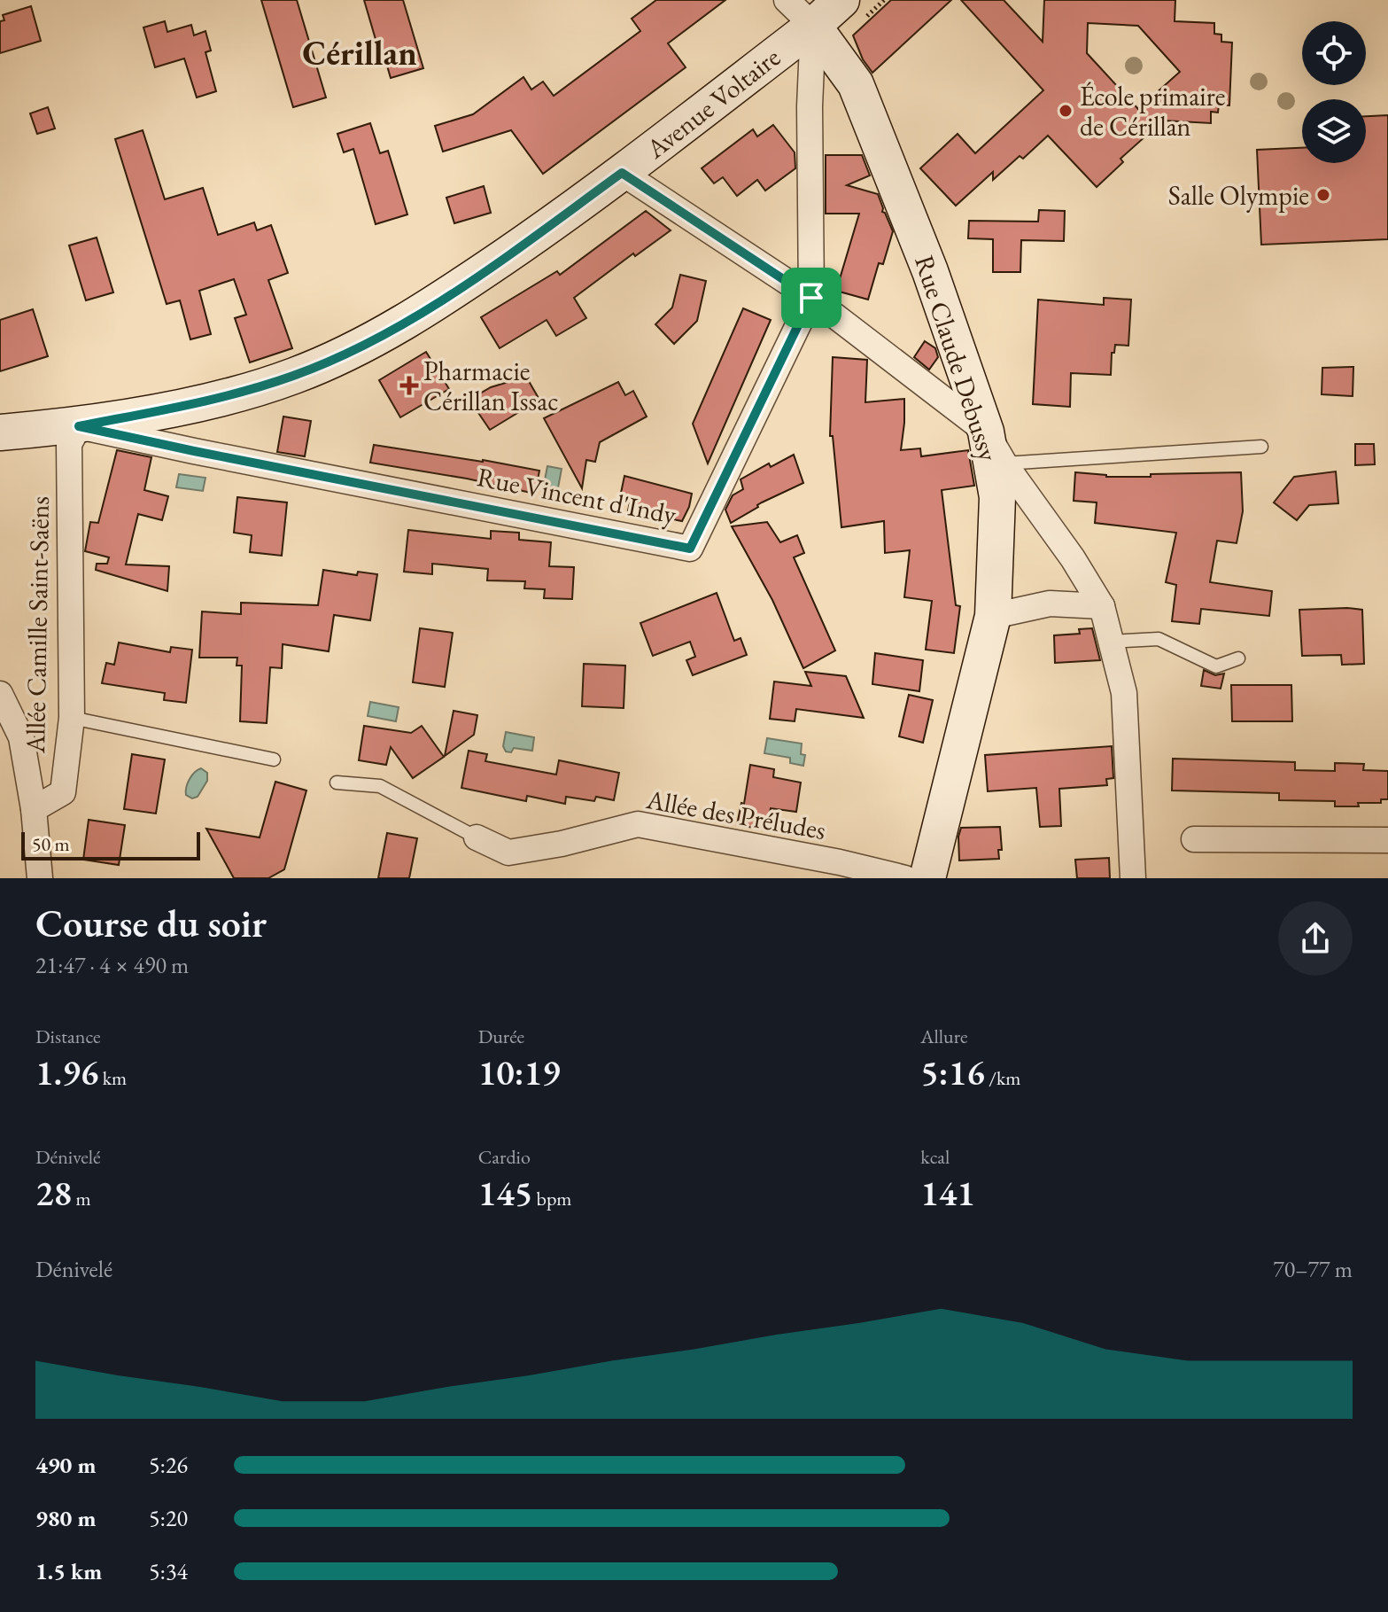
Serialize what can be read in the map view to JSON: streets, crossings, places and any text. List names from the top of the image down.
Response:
{
  "streets": {
    "main road": ["Avenue Voltaire", "Rue Claude Debussy"],
    "street": ["Rue Vincent d'Indy", "Allée Camille Saint-Saëns", "Allée des Préludes"]
  },
  "crossings": [
    ["Avenue Voltaire", "Rue Claude Debussy"],
    ["Avenue Voltaire", "Rue Vincent d'Indy"],
    ["Avenue Voltaire", "Allée Camille Saint-Saëns"],
    ["Rue Claude Debussy", "Rue Vincent d'Indy"],
    ["Rue Vincent d'Indy", "Allée Camille Saint-Saëns"]
  ],
  "districts": ["Cérillan"],
  "places": {
    "other": ["École primaire de Cérillan", "Salle Olympie"],
    "health": ["Pharmacie Cérillan Issac"]
  },
  "scale_bar": "50 m",
  "page": {
    "scale": "50 m",
    "heading": ["Course du soir", "21:47 · 4 × 490 m"],
    "stats": [
      ["Distance", "1.96 km"],
      ["Durée", "10:19"],
      ["Allure", "5:16 /km"],
      ["Dénivelé", "28 m"],
      ["Cardio", "145 bpm"],
      ["kcal", "141"]
    ],
    "chart": ["Dénivelé", "70–77 m"],
    "list": [
      {
        "name": "490 m",
        "note": "5:26"
      },
      {
        "name": "980 m",
        "note": "5:20"
      },
      {
        "name": "1.5 km",
        "note": "5:34"
      }
    ]
  }
}
